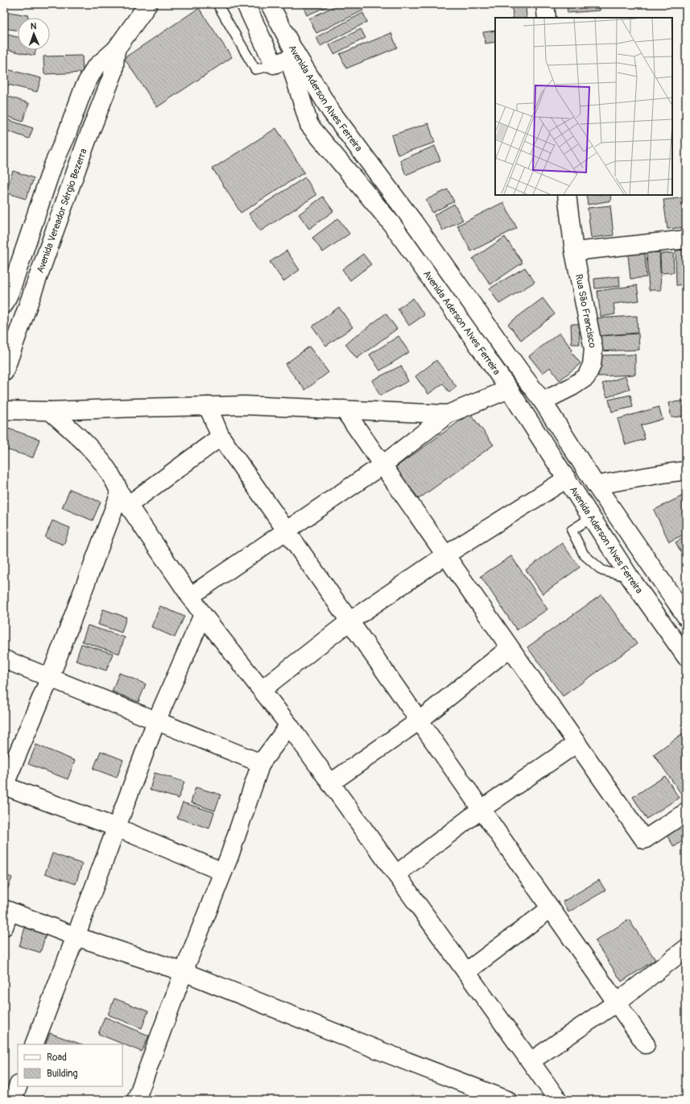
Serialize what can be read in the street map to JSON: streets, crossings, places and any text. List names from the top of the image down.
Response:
{
  "streets": {
    "street": ["Avenida Aderson Alves Ferreira", "Avenida Vereador Sérgio Bezerra", "Rua São Francisco"]
  },
  "crossings": [
    ["Avenida Aderson Alves Ferreira", "Rua São Francisco"]
  ],
  "legend": ["Road", "Building"],
  "north": "top"
}
